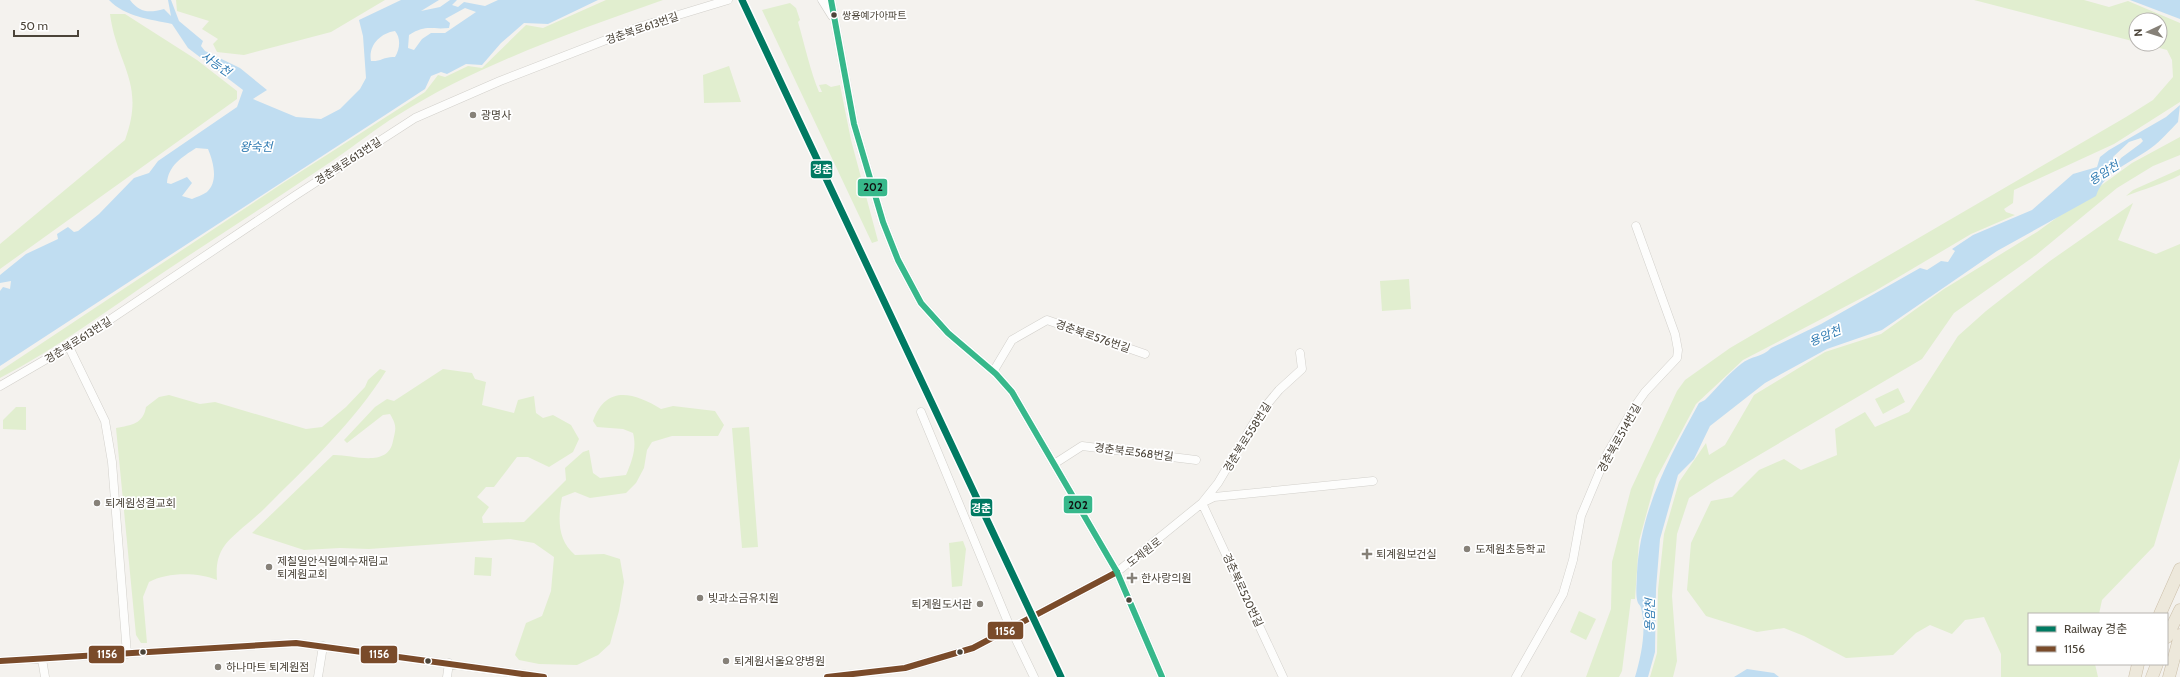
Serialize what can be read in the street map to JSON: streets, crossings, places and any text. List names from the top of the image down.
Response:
{
  "streets": {
    "street": [
      "경춘북로613번길",
      "경춘북로576번길",
      "경춘북로558번길",
      "경춘북로514번길",
      "경춘북로568번길",
      "도제원로",
      "경춘북로520번길"
    ]
  },
  "crossings": [
    ["경춘북로558번길", "도제원로"],
    ["경춘북로558번길", "경춘북로520번길"],
    ["도제원로", "경춘북로520번길"]
  ],
  "water": ["사능천", "왕숙천", "용암천"],
  "places": {
    "other": [
      "쌍용예가아파트",
      "광명사",
      "퇴계원성결교회",
      "도제원초등학교",
      "제칠일안식일예수재림교 퇴계원교회",
      "빛과소금유치원",
      "퇴계원도서관",
      "퇴계원서울요양병원",
      "하나마트 퇴계원점"
    ],
    "health": ["퇴계원보건실", "한사랑의원"]
  },
  "lines": ["rail line 경춘", "transit line 202", "transit line 1156"],
  "legend": ["Railway 경춘", "1156"],
  "scale_bar": "50 m",
  "north": "left"
}
